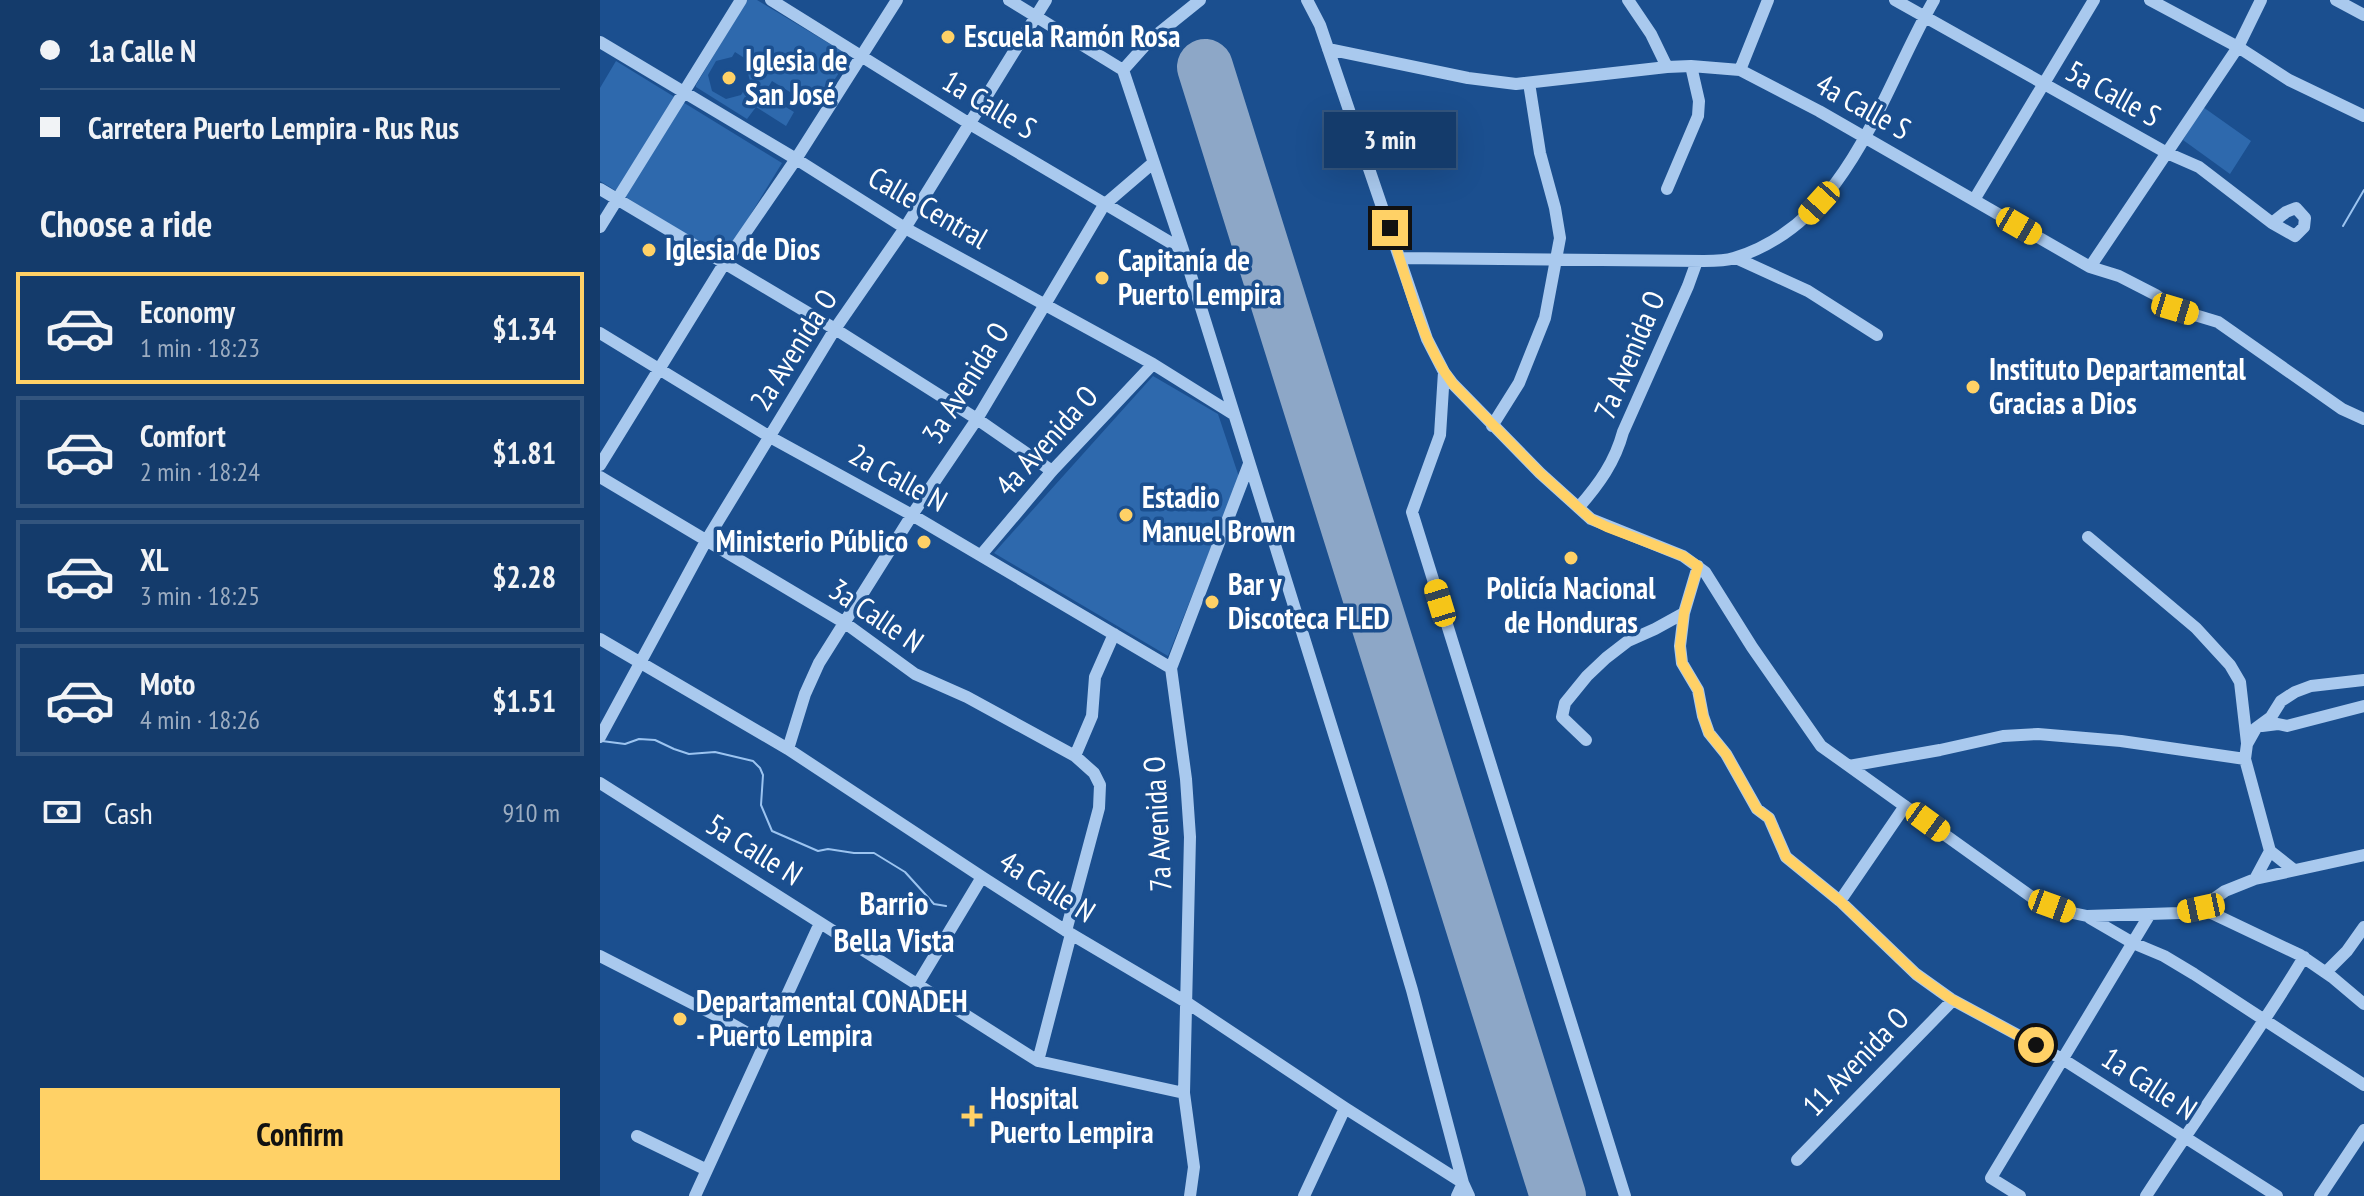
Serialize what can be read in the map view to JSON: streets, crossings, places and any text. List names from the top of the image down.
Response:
{
  "streets": {
    "street": [
      "5a Calle S",
      "1a Calle S",
      "4a Calle S",
      "Calle Central",
      "2a Avenida O",
      "7a Avenida O",
      "3a Avenida O",
      "4a Avenida O",
      "2a Calle N",
      "3a Calle N",
      "5a Calle N",
      "4a Calle N",
      "11 Avenida O",
      "1a Calle N"
    ]
  },
  "crossings": [
    ["1a Calle S", "2a Avenida O"],
    ["1a Calle S", "3a Avenida O"],
    ["Calle Central", "2a Avenida O"],
    ["Calle Central", "3a Avenida O"],
    ["Calle Central", "4a Avenida O"],
    ["2a Avenida O", "2a Calle N"],
    ["2a Avenida O", "3a Calle N"],
    ["2a Avenida O", "4a Calle N"],
    ["7a Avenida O", "2a Calle N"],
    ["7a Avenida O", "5a Calle N"],
    ["7a Avenida O", "4a Calle N"],
    ["3a Avenida O", "2a Calle N"],
    ["3a Avenida O", "3a Calle N"],
    ["3a Avenida O", "4a Calle N"],
    ["4a Avenida O", "2a Calle N"],
    ["3a Calle N", "4a Calle N"],
    ["11 Avenida O", "1a Calle N"]
  ],
  "districts": ["Barrio Bella Vista"],
  "places": {
    "other": [
      "Escuela Ramón Rosa",
      "Iglesia de San José",
      "Iglesia de Dios",
      "Capitanía de Puerto Lempira",
      "Instituto Departamental Gracias a Dios",
      "Estadio Manuel Brown",
      "Ministerio Público",
      "Policía Nacional de Honduras",
      "Bar y Discoteca FLED",
      "Departamental CONADEH - Puerto Lempira"
    ],
    "health": ["Hospital Puerto Lempira"]
  },
  "page": {
    "banner": ["1a Calle N", "Carretera Puerto Lempira - Rus Rus"],
    "bubble": "3 min",
    "heading": "Choose a ride",
    "list": [
      {
        "name": "Economy",
        "note": "1 min · 18:23",
        "value": "$1.34"
      },
      {
        "name": "Comfort",
        "note": "2 min · 18:24",
        "value": "$1.81"
      },
      {
        "name": "XL",
        "note": "3 min · 18:25",
        "value": "$2.28"
      },
      {
        "name": "Moto",
        "note": "4 min · 18:26",
        "value": "$1.51"
      }
    ],
    "pay": ["Cash", "910 m"],
    "buttons": "Confirm"
  }
}
